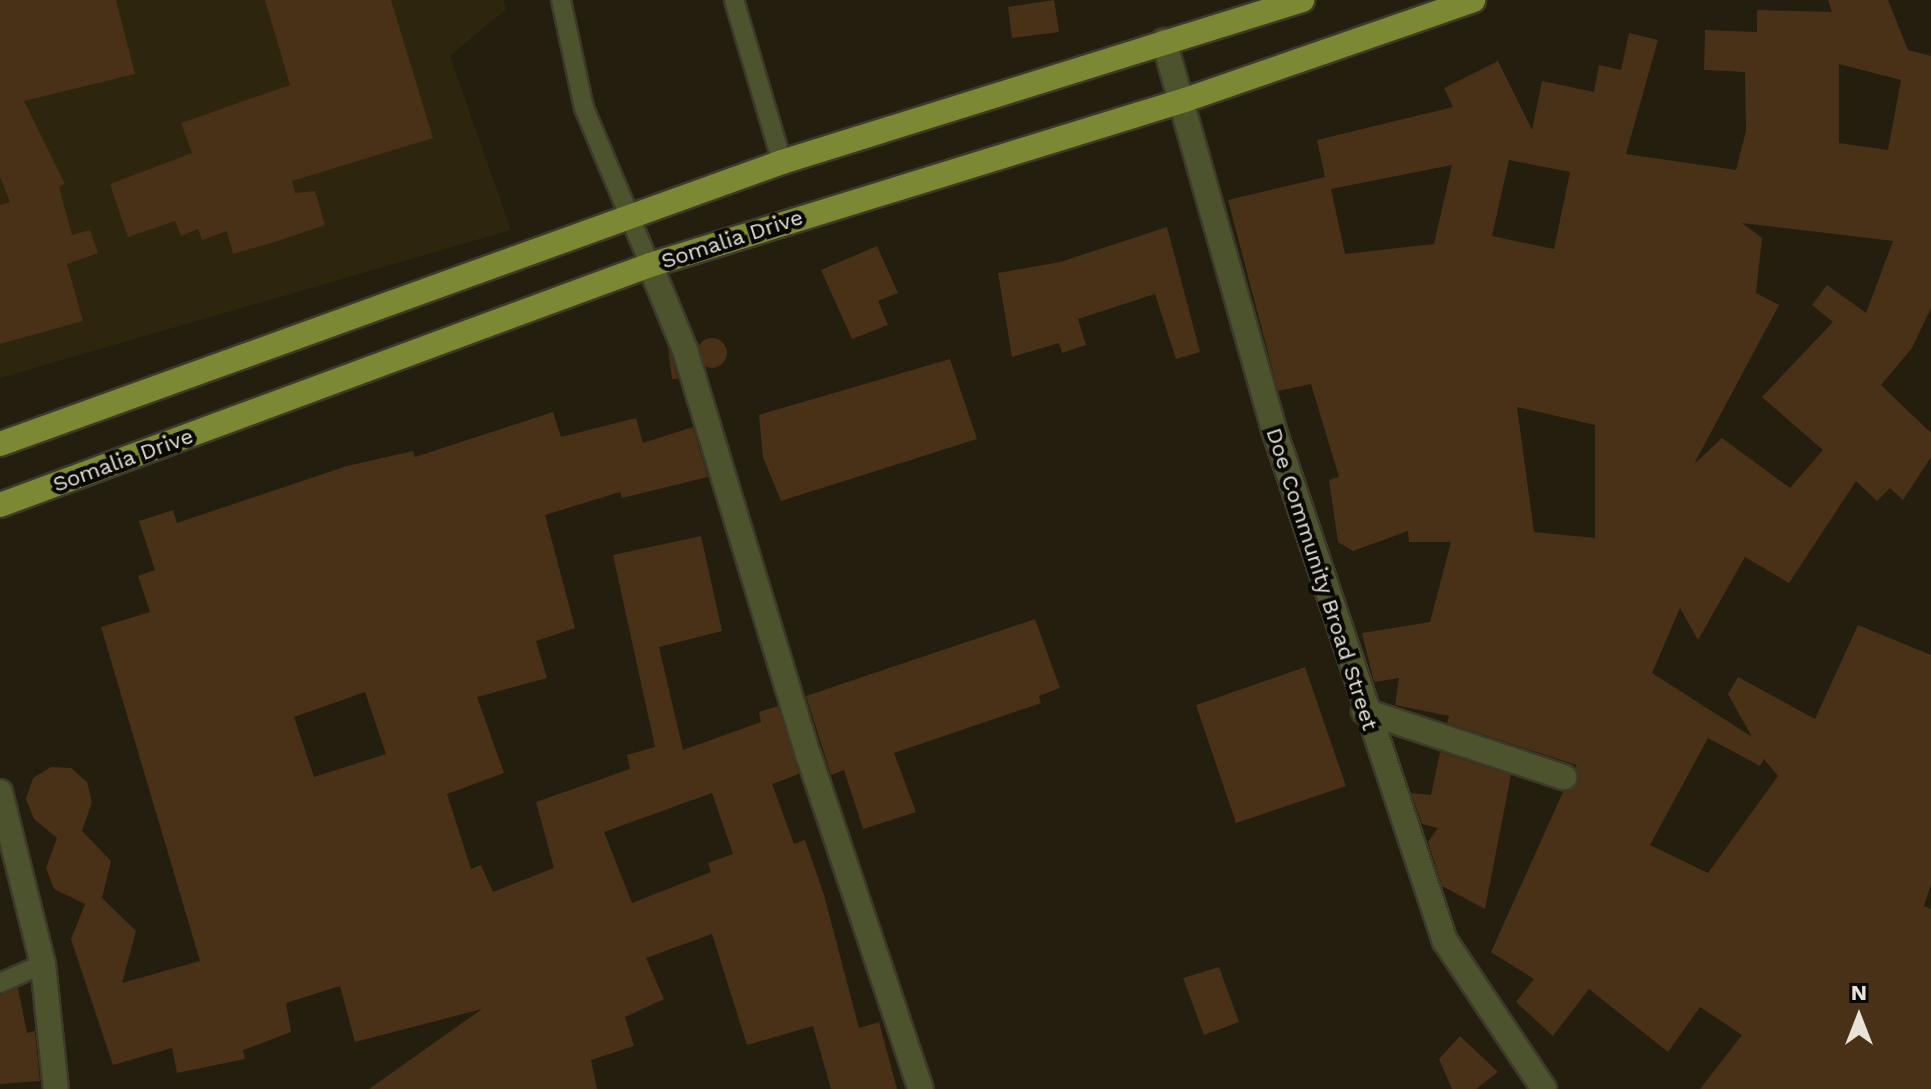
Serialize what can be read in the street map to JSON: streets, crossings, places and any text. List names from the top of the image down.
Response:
{
  "streets": {
    "main road": ["Somalia Drive"],
    "street": ["Doe Community Broad Street"]
  },
  "crossings": [
    ["Somalia Drive", "Doe Community Broad Street"]
  ],
  "north": "top"
}
